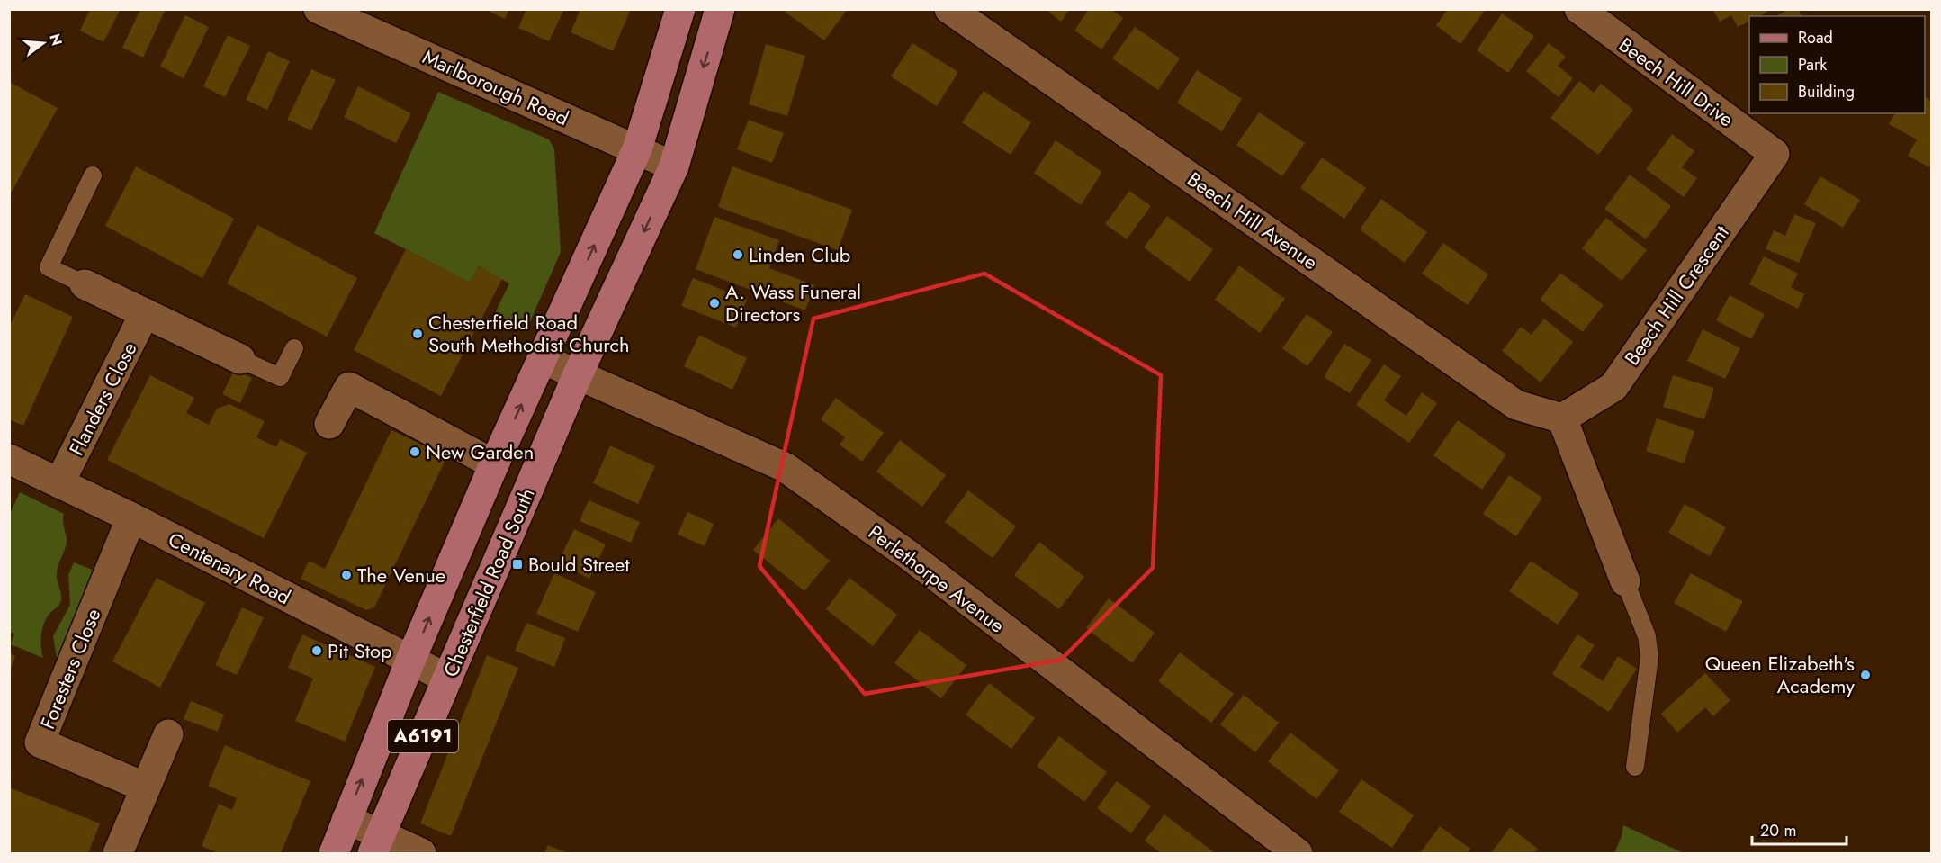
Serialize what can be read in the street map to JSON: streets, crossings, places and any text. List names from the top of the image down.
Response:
{
  "streets": {
    "main road": ["Chesterfield Road South", "A6191"],
    "street": [
      "Beech Hill Drive",
      "Marlborough Road",
      "Beech Hill Avenue",
      "Beech Hill Crescent",
      "Flanders Close",
      "Centenary Road",
      "Perlethorpe Avenue",
      "Foresters Close"
    ]
  },
  "crossings": [
    ["Beech Hill Drive", "Beech Hill Crescent"],
    ["Marlborough Road", "Chesterfield Road South"],
    ["Beech Hill Avenue", "Beech Hill Crescent"],
    ["Flanders Close", "Centenary Road"],
    ["Centenary Road", "Chesterfield Road South"],
    ["Centenary Road", "Foresters Close"],
    ["Perlethorpe Avenue", "Chesterfield Road South"]
  ],
  "places": {
    "other": [
      "Linden Club",
      "A. Wass Funeral Directors",
      "Chesterfield Road South Methodist Church",
      "New Garden",
      "The Venue",
      "Pit Stop",
      "Queen Elizabeth's Academy"
    ],
    "transit": ["Bould Street"]
  },
  "legend": ["Road", "Park", "Building"],
  "scale_bar": "20 m",
  "north": "right"
}
